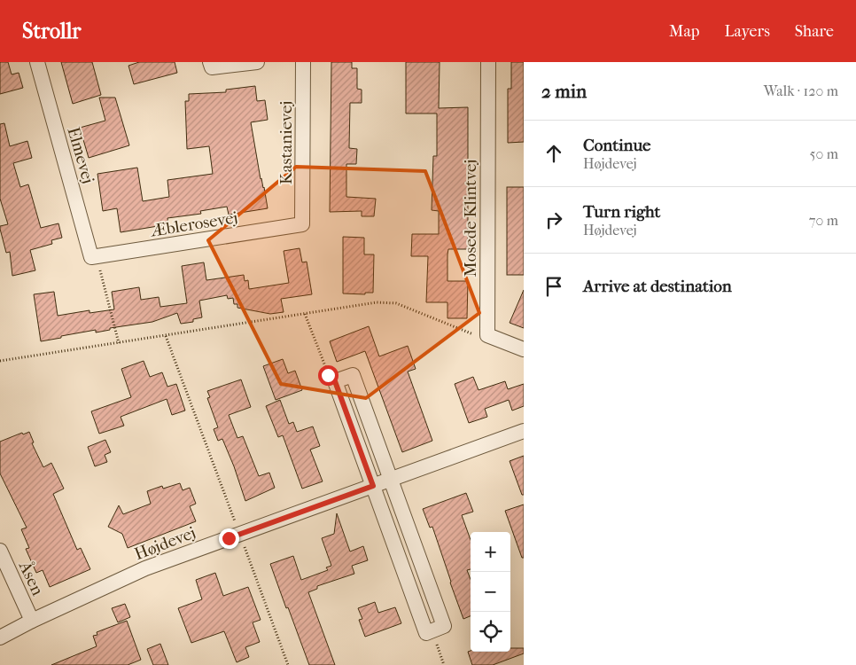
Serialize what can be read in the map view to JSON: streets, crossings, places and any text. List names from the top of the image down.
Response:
{
  "streets": {
    "street": [
      "Kastanievej",
      "Elmevej",
      "Mosede Klintvej",
      "Æblerosevej",
      "Højdevej",
      "Åsen"
    ]
  },
  "crossings": [
    ["Kastanievej", "Æblerosevej"],
    ["Elmevej", "Æblerosevej"],
    ["Højdevej", "Åsen"]
  ],
  "page": {
    "header": "Strollr",
    "nav": ["Map", "Layers", "Share"],
    "heading": ["2 min", "Walk · 120 m"],
    "list": [
      ["Continue", "Højdevej", "50 m"],
      ["Turn right", "Højdevej", "70 m"],
      "Arrive at destination"
    ],
    "map_buttons": ["+", "−"]
  }
}
